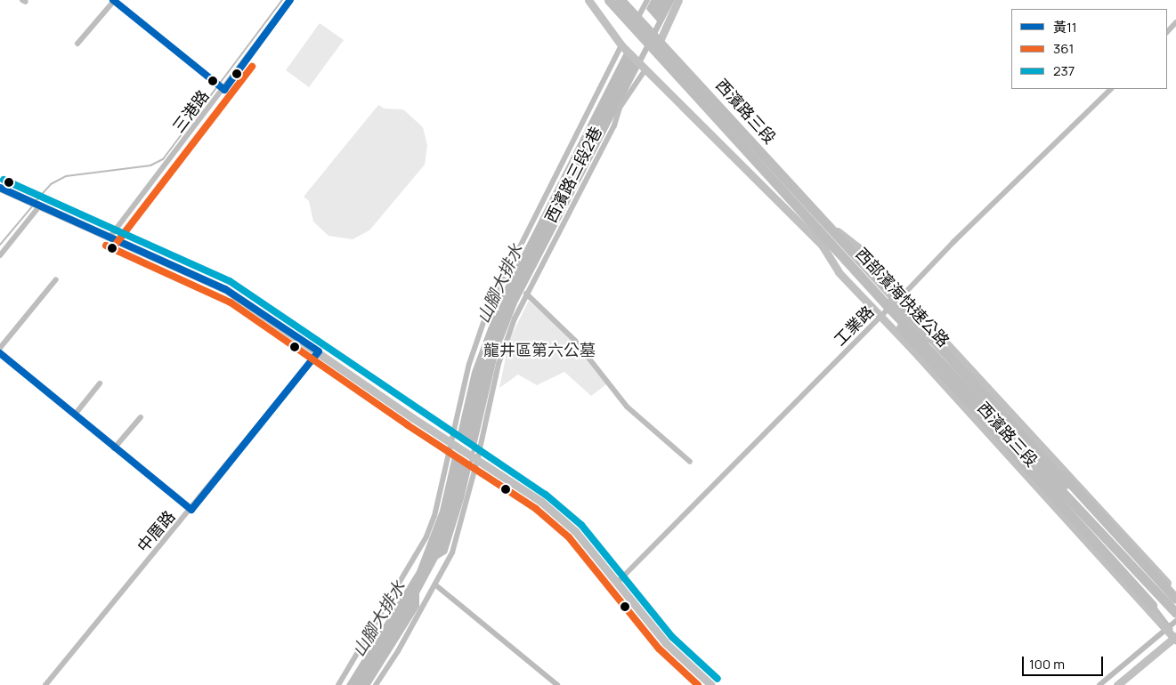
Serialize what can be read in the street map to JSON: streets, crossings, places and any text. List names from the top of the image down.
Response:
{
  "streets": {
    "highway": ["西部濱海快速公路"],
    "street": [
      "三港路",
      "西濱路三段",
      "西濱路三段2巷",
      "工業路",
      "中厝路"
    ]
  },
  "crossings": [
    ["西濱路三段", "西濱路三段2巷"],
    ["西濱路三段", "西部濱海快速公路"],
    ["西濱路三段", "工業路"],
    ["西部濱海快速公路", "工業路"]
  ],
  "water": ["山腳大排水"],
  "parks": ["龍井區第六公墓"],
  "lines": ["transit line 黃11", "transit line 361", "transit line 237"],
  "legend": ["黃11", "361", "237"],
  "scale_bar": "100 m"
}
